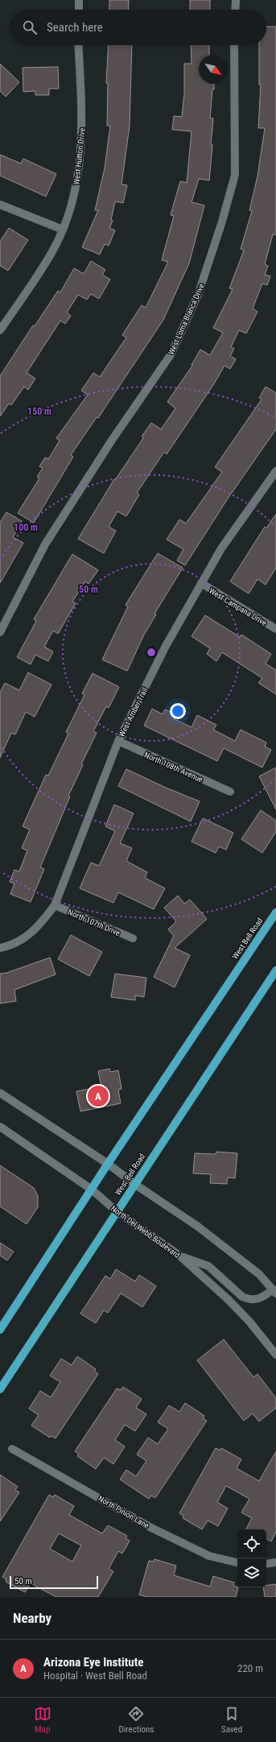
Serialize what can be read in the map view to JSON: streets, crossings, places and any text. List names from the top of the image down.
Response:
{
  "streets": {
    "main road": ["West Bell Road"],
    "street": [
      "West Hutton Drive",
      "West Loma Blanca Drive",
      "West Campana Drive",
      "West Amber Trail",
      "North 108th Avenue",
      "North 107th Drive",
      "North Del Webb Boulevard",
      "North Pinion Lane"
    ]
  },
  "crossings": [
    ["West Campana Drive", "West Amber Trail"],
    ["West Amber Trail", "North 108th Avenue"],
    ["West Amber Trail", "North 107th Drive"],
    ["West Bell Road", "North Del Webb Boulevard"]
  ],
  "scale_bar": "50 m",
  "north": "bottom right",
  "page": {
    "search": "Search here",
    "pins": "A",
    "scale": "50 m",
    "heading": "Nearby",
    "list": [
      {
        "mark": "A",
        "name": "Arizona Eye Institute",
        "note": "Hospital · West Bell Road",
        "value": "220 m"
      }
    ],
    "nav": ["Map", "Directions", "Saved"]
  },
  "rings": ["150 m", "100 m", "50 m"]
}
